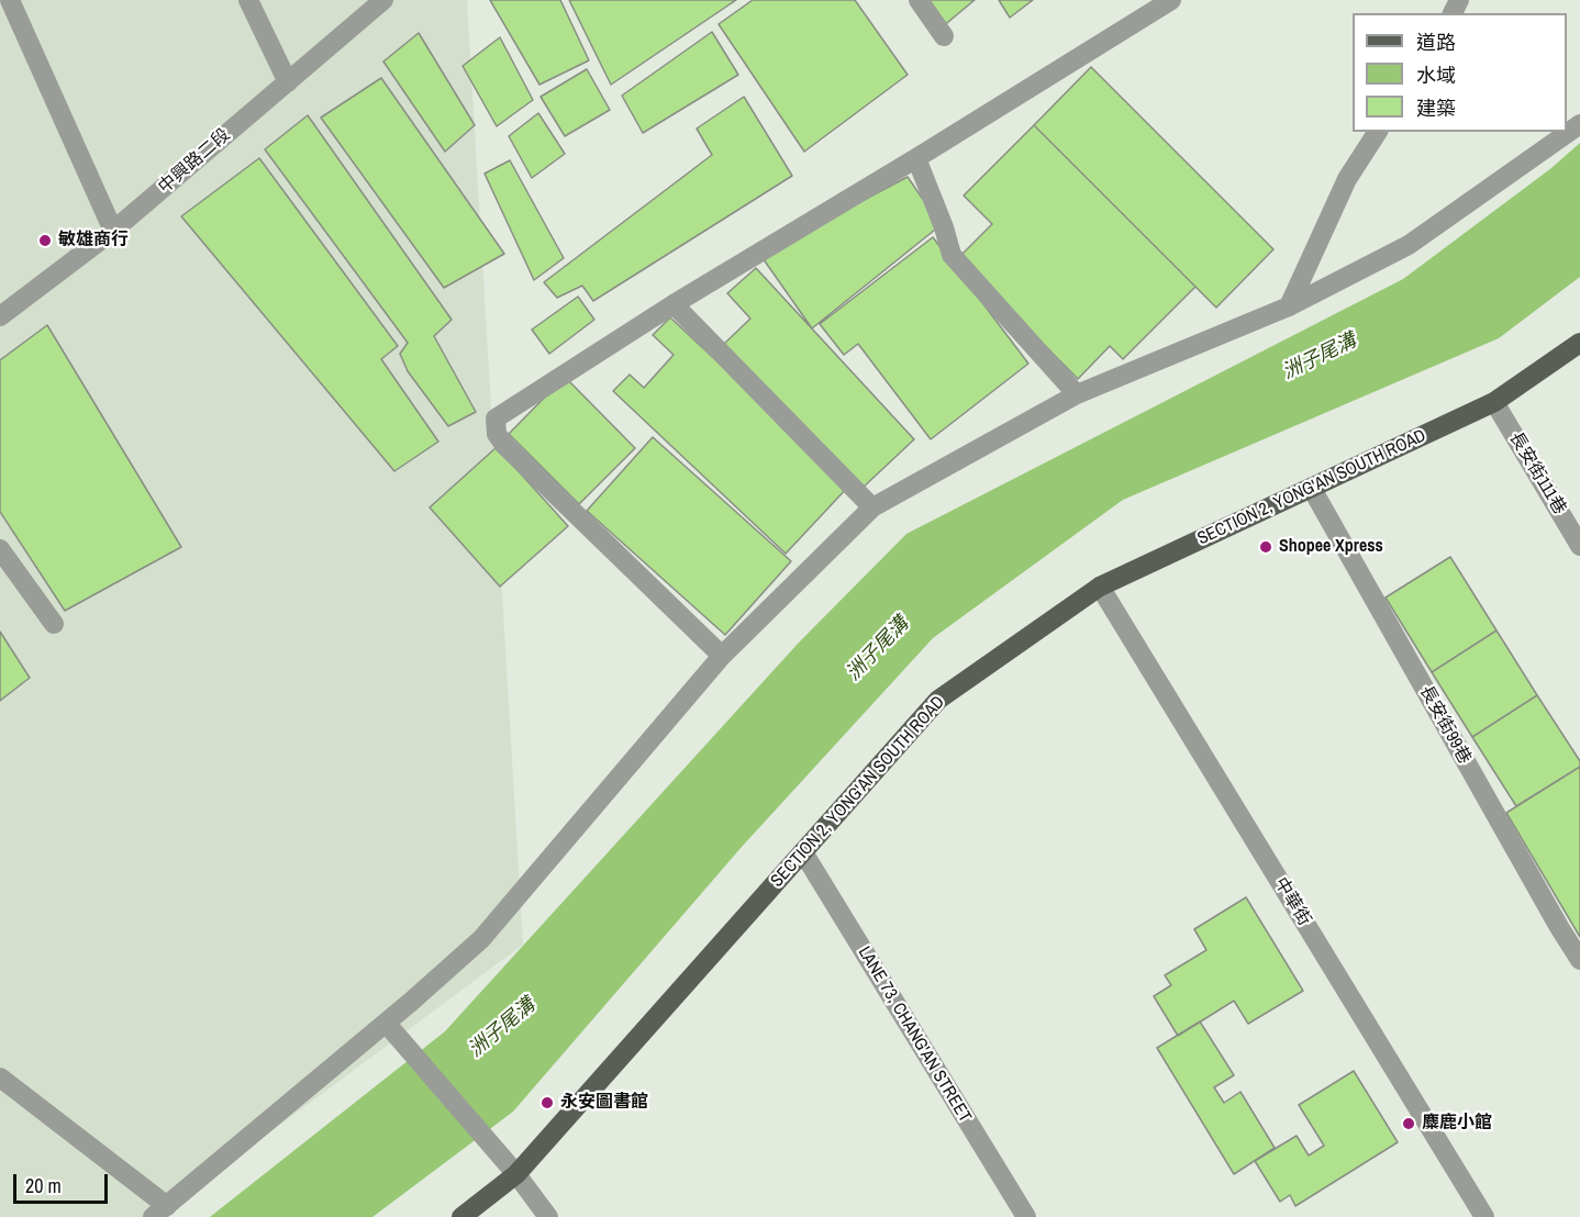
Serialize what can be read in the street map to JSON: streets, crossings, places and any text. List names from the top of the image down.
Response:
{
  "streets": {
    "main road": ["SECTION 2, YONG'AN SOUTH ROAD"],
    "street": [
      "中興路二段",
      "長安街111巷",
      "長安街99巷",
      "中華街",
      "LANE 73, CHANG'AN STREET"
    ]
  },
  "crossings": [
    ["長安街111巷", "SECTION 2, YONG'AN SOUTH ROAD"],
    ["SECTION 2, YONG'AN SOUTH ROAD", "長安街99巷"],
    ["SECTION 2, YONG'AN SOUTH ROAD", "中華街"],
    ["SECTION 2, YONG'AN SOUTH ROAD", "LANE 73, CHANG'AN STREET"]
  ],
  "water": ["洲子尾溝"],
  "places": [
    "敏雄商行",
    "Shopee Xpress",
    "永安圖書館",
    "麋鹿小館"
  ],
  "legend": ["道路", "水域", "建築"],
  "scale_bar": "20 m"
}
